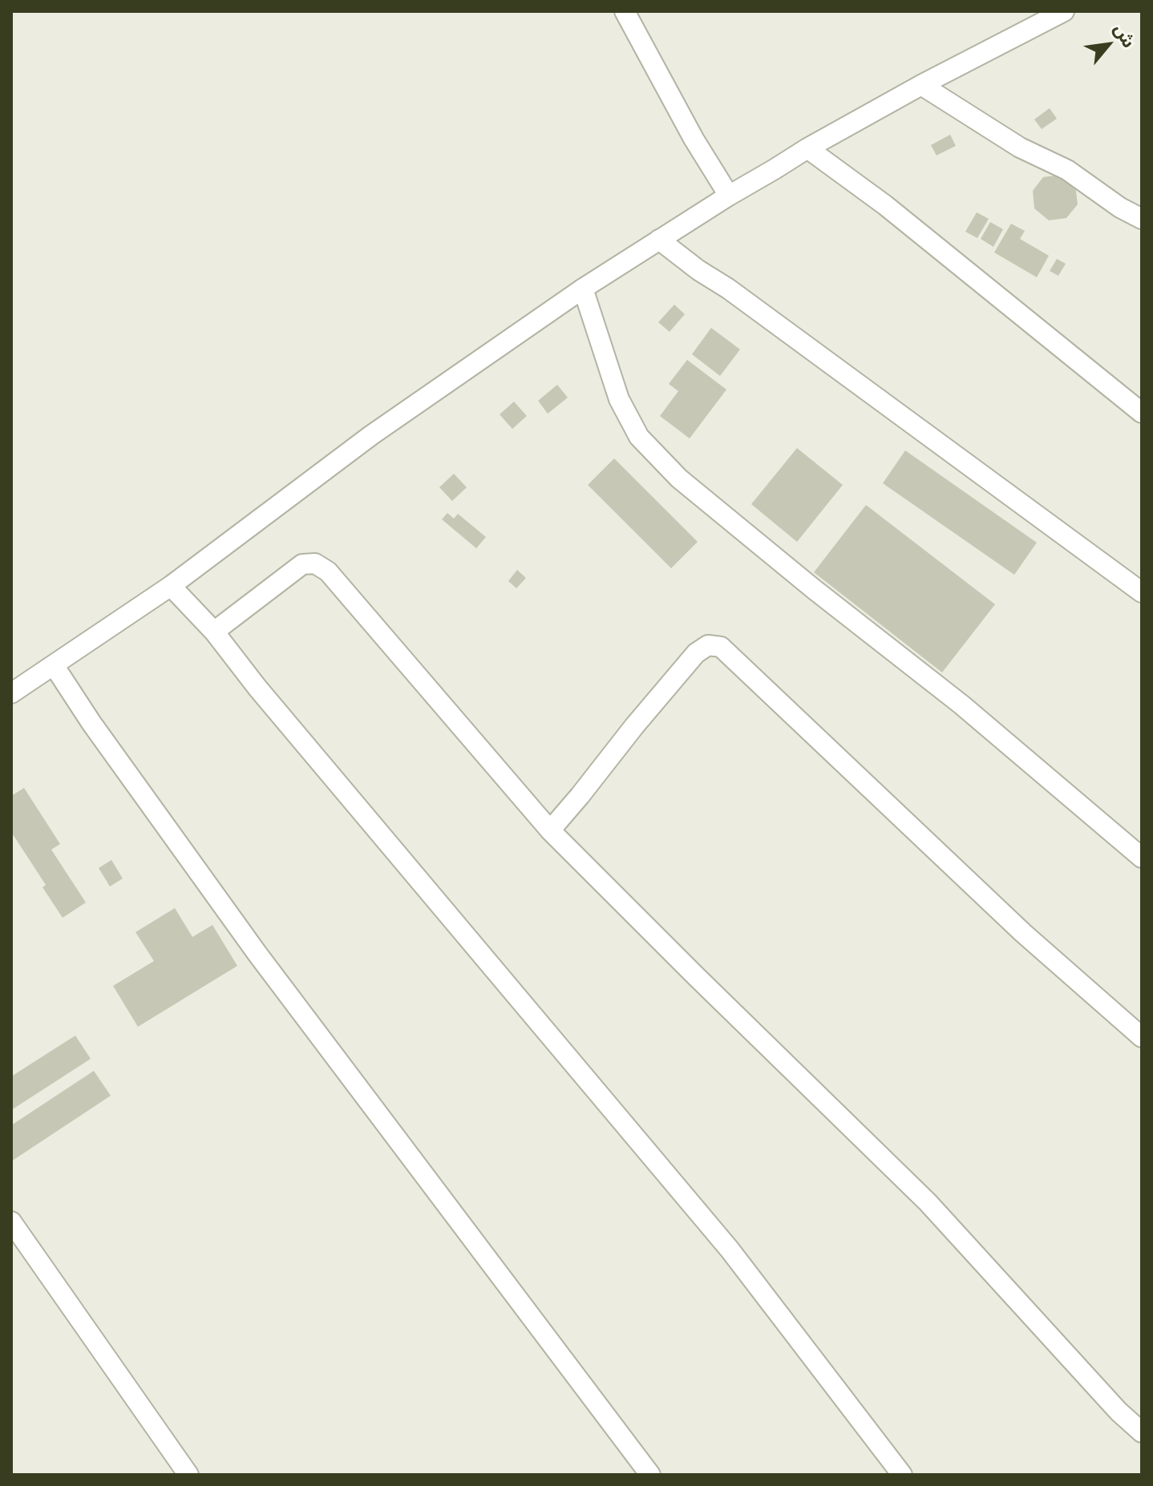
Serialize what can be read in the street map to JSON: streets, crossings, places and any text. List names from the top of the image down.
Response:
{
  "north": "top right"
}
